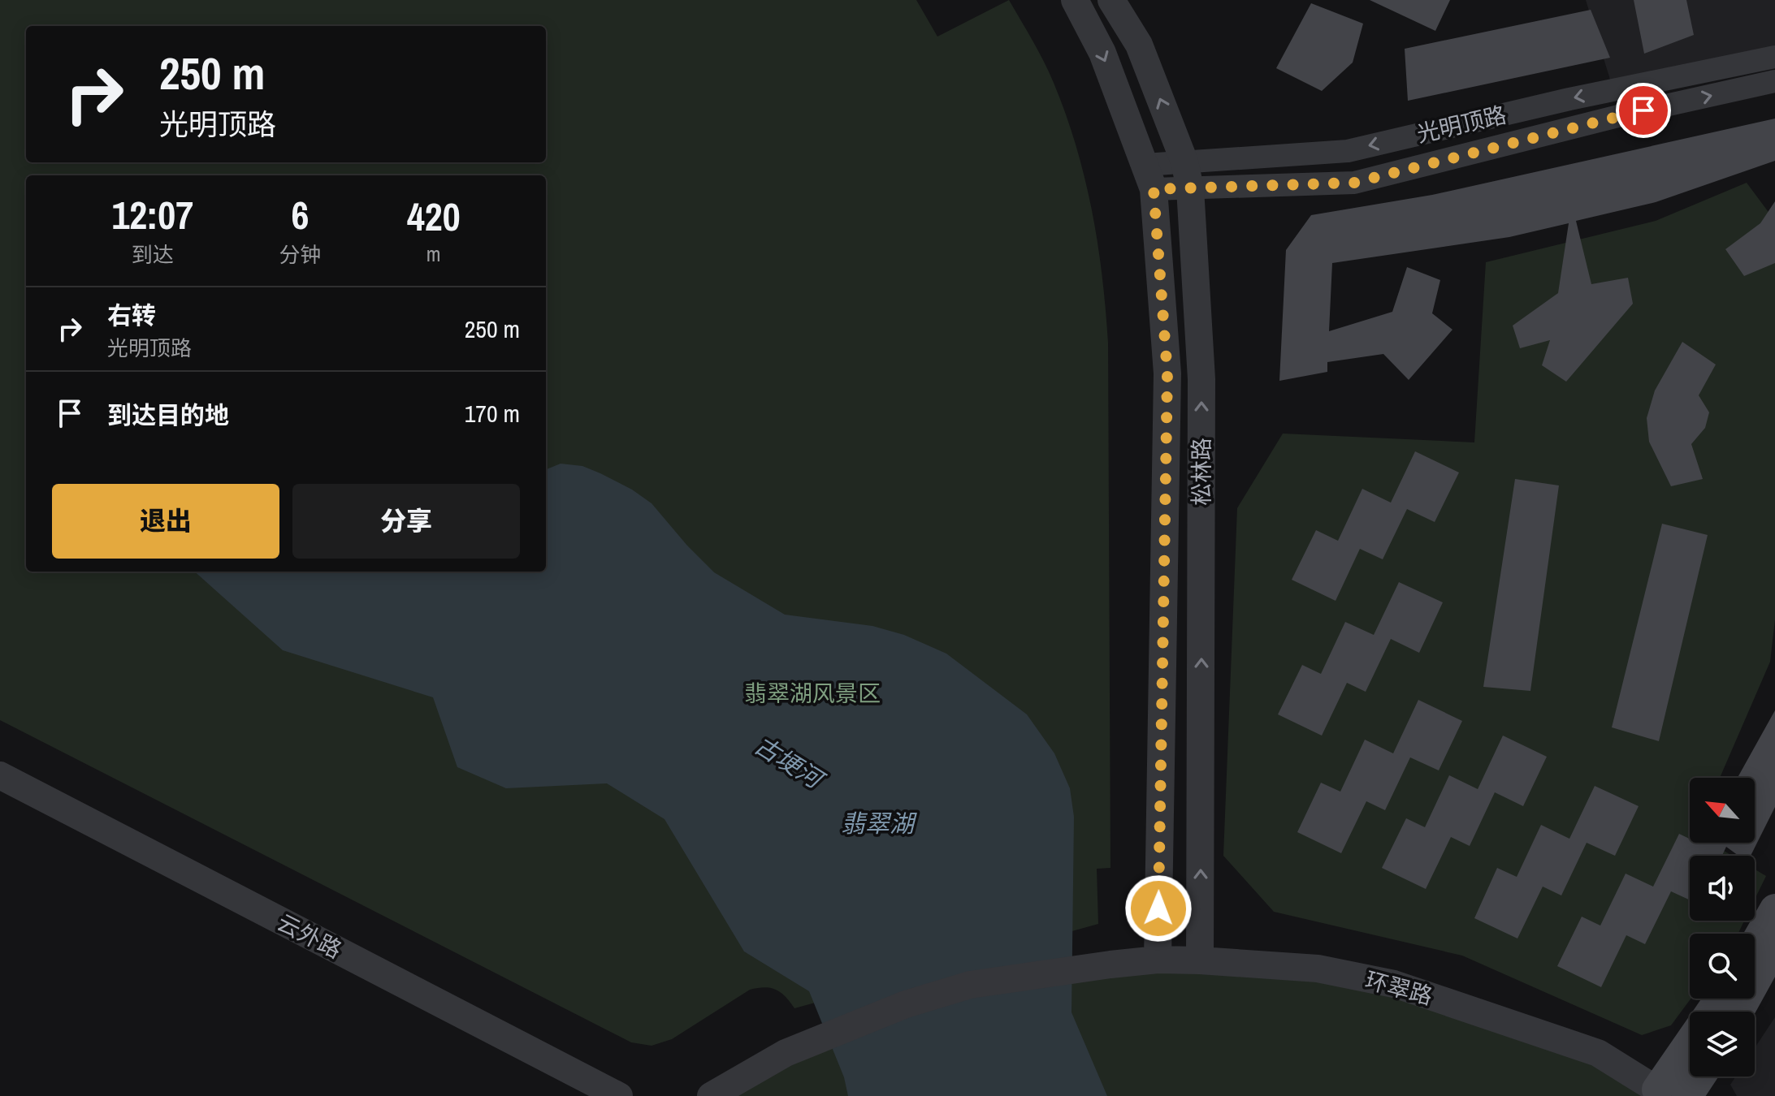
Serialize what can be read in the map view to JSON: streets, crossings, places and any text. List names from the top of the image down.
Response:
{
  "streets": {
    "street": [
      "光明顶路",
      "松林路",
      "云外路",
      "环翠路"
    ]
  },
  "crossings": [
    ["光明顶路", "松林路"],
    ["松林路", "环翠路"]
  ],
  "water": ["古埂河", "翡翠湖"],
  "parks": ["翡翠湖风景区"],
  "north": "top left",
  "page": {
    "turn": ["250 m", "光明顶路"],
    "eta": [
      "12:07",
      "到达",
      "6",
      "分钟",
      "420",
      "m"
    ],
    "list": [
      {
        "name": "右转",
        "note": "光明顶路",
        "value": "250 m"
      },
      {
        "name": "到达目的地",
        "value": "170 m"
      }
    ],
    "buttons": ["退出", "分享"]
  }
}
